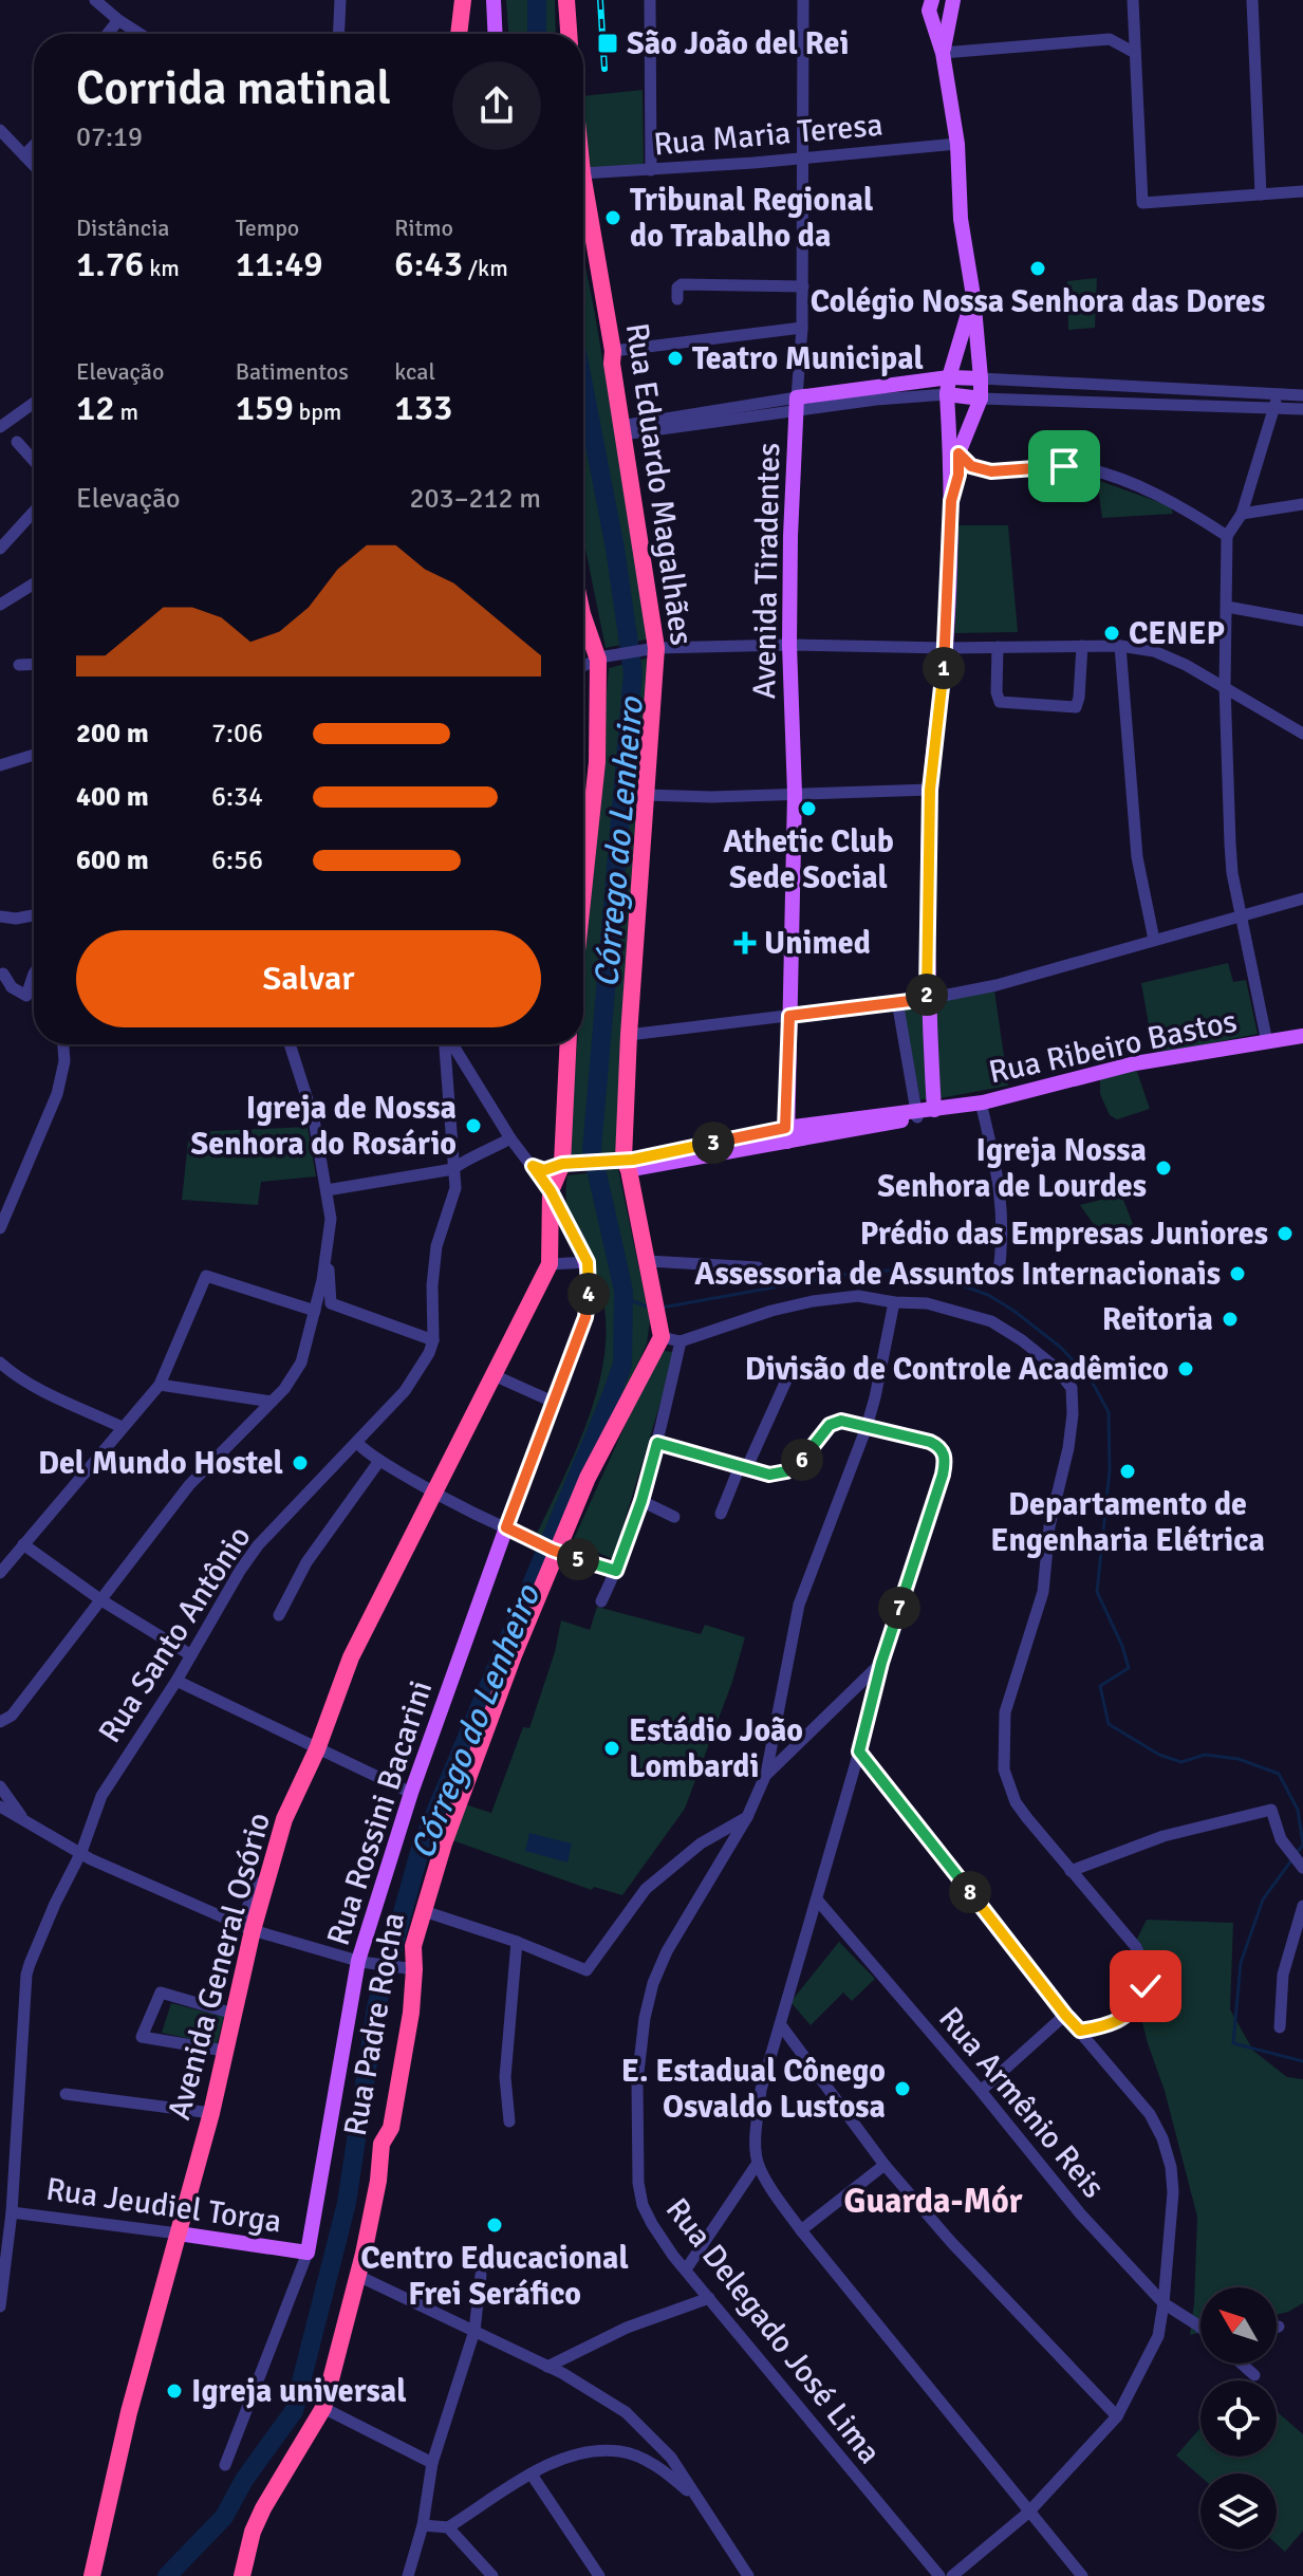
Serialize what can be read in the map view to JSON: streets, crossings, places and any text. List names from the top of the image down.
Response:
{
  "streets": {
    "highway": ["Rua Eduardo Magalhães", "Avenida General Osório", "Rua Padre Rocha"],
    "main road": [
      "Avenida Tiradentes",
      "Rua Ribeiro Bastos",
      "Rua Rossini Bacarini",
      "Rua Jeudiel Torga"
    ],
    "street": [
      "Rua Maria Teresa",
      "Rua Santo Antônio",
      "Rua Armênio Reis",
      "Rua Delegado José Lima"
    ]
  },
  "crossings": [
    ["Rua Maria Teresa", "Avenida Tiradentes"],
    ["Rua Eduardo Magalhães", "Rua Ribeiro Bastos"],
    ["Rua Eduardo Magalhães", "Rua Padre Rocha"],
    ["Avenida Tiradentes", "Rua Ribeiro Bastos"],
    ["Rua Ribeiro Bastos", "Avenida General Osório"],
    ["Rua Santo Antônio", "Rua Jeudiel Torga"],
    ["Rua Rossini Bacarini", "Avenida General Osório"],
    ["Rua Rossini Bacarini", "Rua Jeudiel Torga"],
    ["Avenida General Osório", "Rua Jeudiel Torga"]
  ],
  "districts": ["Guarda-Mór"],
  "water": ["Córrego do Lenheiro"],
  "places": {
    "transit": ["São João del Rei"],
    "other": [
      "Tribunal Regional do Trabalho da",
      "Colégio Nossa Senhora das Dores",
      "Teatro Municipal",
      "CENEP",
      "Athetic Club Sede Social",
      "Igreja de Nossa Senhora do Rosário",
      "Igreja Nossa Senhora de Lourdes",
      "Prédio das Empresas Juniores",
      "Assessoria de Assuntos Internacionais",
      "Reitoria",
      "Divisão de Controle Acadêmico",
      "Del Mundo Hostel",
      "Departamento de Engenharia Elétrica",
      "Estádio João Lombardi",
      "E. Estadual Cônego Osvaldo Lustosa",
      "Centro Educacional Frei Seráfico",
      "Igreja universal"
    ],
    "health": ["Unimed"]
  },
  "north": "top left",
  "page": {
    "heading": ["Corrida matinal", "07:19"],
    "stats": [
      ["Distância", "1.76 km"],
      ["Tempo", "11:49"],
      ["Ritmo", "6:43 /km"],
      ["Elevação", "12 m"],
      ["Batimentos", "159 bpm"],
      ["kcal", "133"]
    ],
    "chart": ["Elevação", "203–212 m"],
    "pins": [
      "1",
      "2",
      "3",
      "4",
      "6",
      "5",
      "7",
      "8"
    ],
    "list": [
      {
        "name": "200 m",
        "note": "7:06"
      },
      {
        "name": "400 m",
        "note": "6:34"
      },
      {
        "name": "600 m",
        "note": "6:56"
      }
    ],
    "buttons": "Salvar"
  }
}
